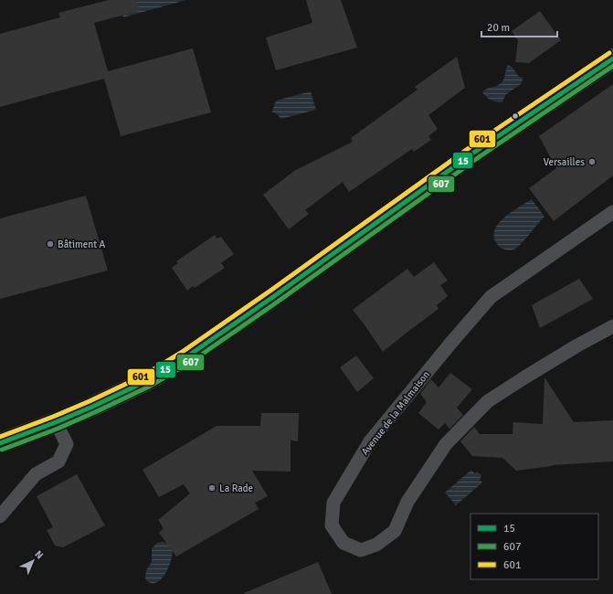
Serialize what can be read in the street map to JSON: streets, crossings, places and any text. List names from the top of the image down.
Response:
{
  "streets": {
    "lane": ["Avenue de la Malmaison"]
  },
  "places": ["Versailles", "Bâtiment A", "La Rade"],
  "lines": ["transit line 601", "transit line 15", "transit line 607"],
  "legend": ["15", "607", "601"],
  "scale_bar": "20 m",
  "north": "top right"
}
